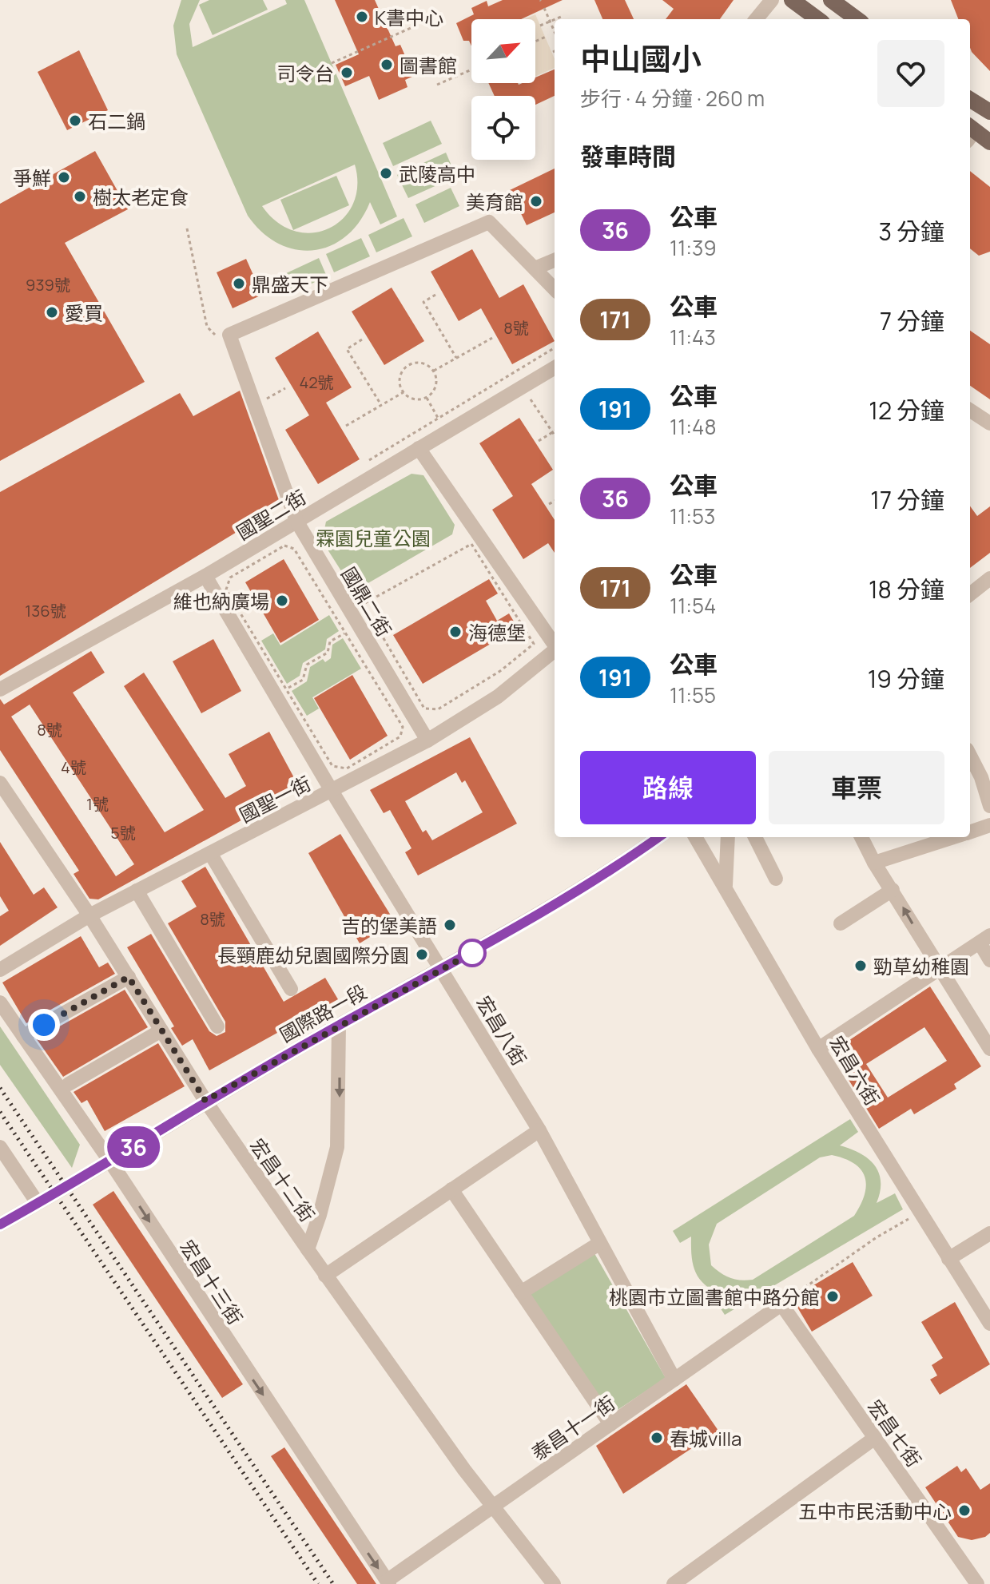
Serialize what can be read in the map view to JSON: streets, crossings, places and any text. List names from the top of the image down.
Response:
{
  "streets": {
    "street": [
      "國聖二街",
      "國鼎二街",
      "國聖一街",
      "國際路一段",
      "宏昌八街",
      "宏昌六街",
      "宏昌十二街",
      "宏昌十三街",
      "泰昌十一街",
      "宏昌七街"
    ]
  },
  "crossings": [
    ["國聖二街", "國鼎二街"],
    ["國聖二街", "宏昌八街"],
    ["國鼎二街", "國聖一街"],
    ["國聖一街", "宏昌八街"],
    ["國聖一街", "宏昌十二街"],
    ["國際路一段", "宏昌八街"],
    ["國際路一段", "宏昌十二街"],
    ["國際路一段", "宏昌十三街"],
    ["宏昌八街", "泰昌十一街"],
    ["宏昌十二街", "泰昌十一街"],
    ["宏昌十三街", "泰昌十一街"],
    ["泰昌十一街", "宏昌七街"]
  ],
  "one_way": ["宏昌十三街"],
  "parks": ["霖園兒童公園"],
  "places": [
    "K書中心",
    "圖書館",
    "司令台",
    "石二鍋",
    "武陵高中",
    "爭鮮",
    "樹太老定食",
    "美育館",
    "鼎盛天下",
    "愛買",
    "維也納廣場",
    "海德堡",
    "吉的堡美語",
    "長頸鹿幼兒園國際分園",
    "勁草幼稚園",
    "桃園市立圖書館中路分館",
    "春城villa",
    "五中市民活動中心"
  ],
  "lines": ["bus line 36"],
  "house_numbers": [
    "939號",
    "8號",
    "42號",
    "136號",
    "8號",
    "4號",
    "1號",
    "5號",
    "8號"
  ],
  "north": "top right",
  "page": {
    "on_map": "36",
    "heading": [
      ["中山國小", "步行 · 4 分鐘 · 260 m"],
      "發車時間"
    ],
    "list": [
      {
        "mark": "36",
        "name": "公車",
        "note": "11:39",
        "value": "3 分鐘"
      },
      {
        "mark": "171",
        "name": "公車",
        "note": "11:43",
        "value": "7 分鐘"
      },
      {
        "mark": "191",
        "name": "公車",
        "note": "11:48",
        "value": "12 分鐘"
      },
      {
        "mark": "36",
        "name": "公車",
        "note": "11:53",
        "value": "17 分鐘"
      },
      {
        "mark": "171",
        "name": "公車",
        "note": "11:54",
        "value": "18 分鐘"
      },
      {
        "mark": "191",
        "name": "公車",
        "note": "11:55",
        "value": "19 分鐘"
      }
    ],
    "buttons": ["路線", "車票"]
  }
}
